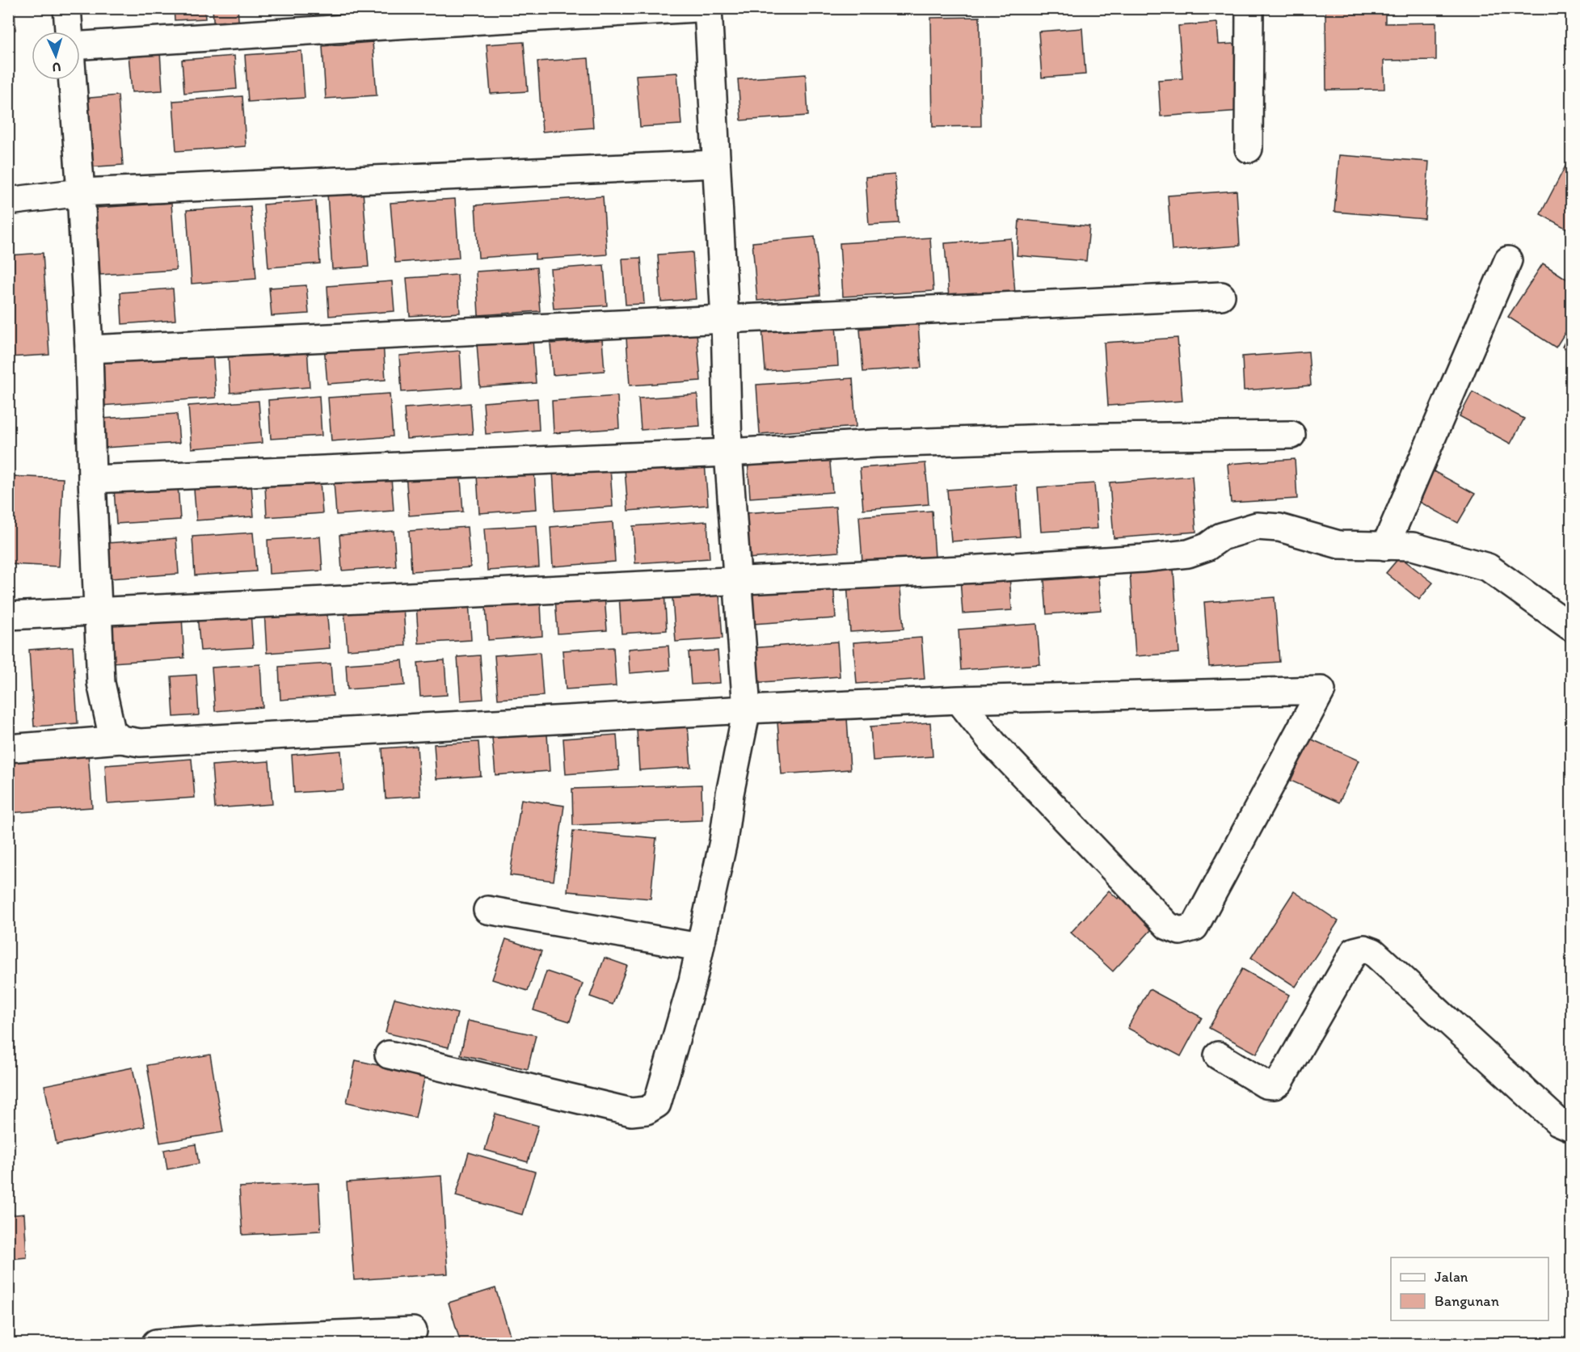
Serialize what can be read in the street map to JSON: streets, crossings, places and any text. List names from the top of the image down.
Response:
{
  "legend": ["Jalan", "Bangunan"],
  "north": "bottom"
}
